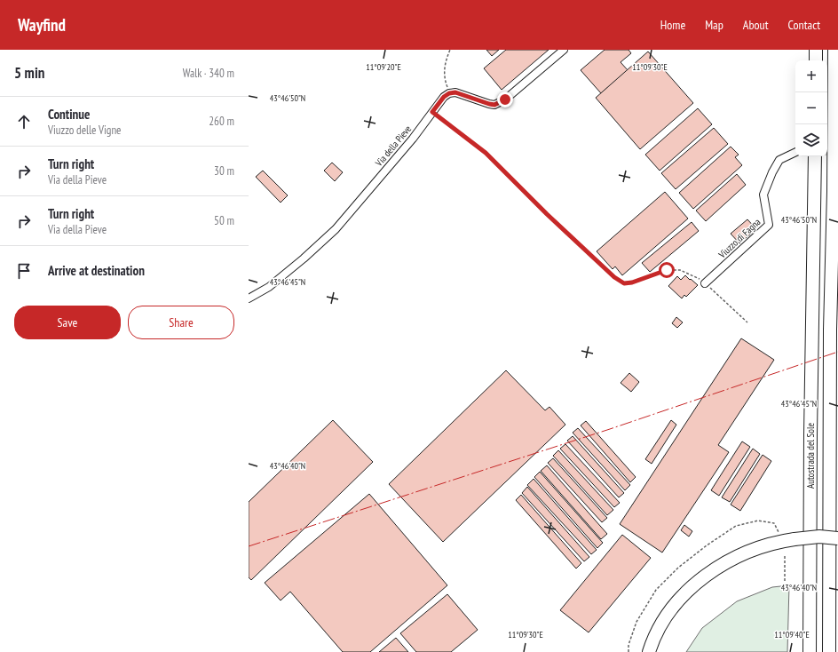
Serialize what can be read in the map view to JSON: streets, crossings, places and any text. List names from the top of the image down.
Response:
{
  "streets": {
    "highway": ["Autostrada del Sole"],
    "street": ["Via della Pieve", "Viuzzo di Fagna"]
  },
  "page": {
    "header": "Wayfind",
    "nav": [
      "Home",
      "Map",
      "About",
      "Contact"
    ],
    "heading": ["5 min", "Walk · 340 m"],
    "map_buttons": ["+", "−"],
    "list": [
      ["Continue", "Viuzzo delle Vigne", "260 m"],
      ["Turn right", "Via della Pieve", "30 m"],
      ["Turn right", "Via della Pieve", "50 m"],
      "Arrive at destination"
    ],
    "buttons": ["Save", "Share"]
  },
  "coordinates": [
    "11°09'20\"E",
    "11°09'30\"E",
    "43°46'50\"N",
    "43°46'45\"N",
    "43°46'40\"N",
    "11°09'40\"E"
  ]
}
